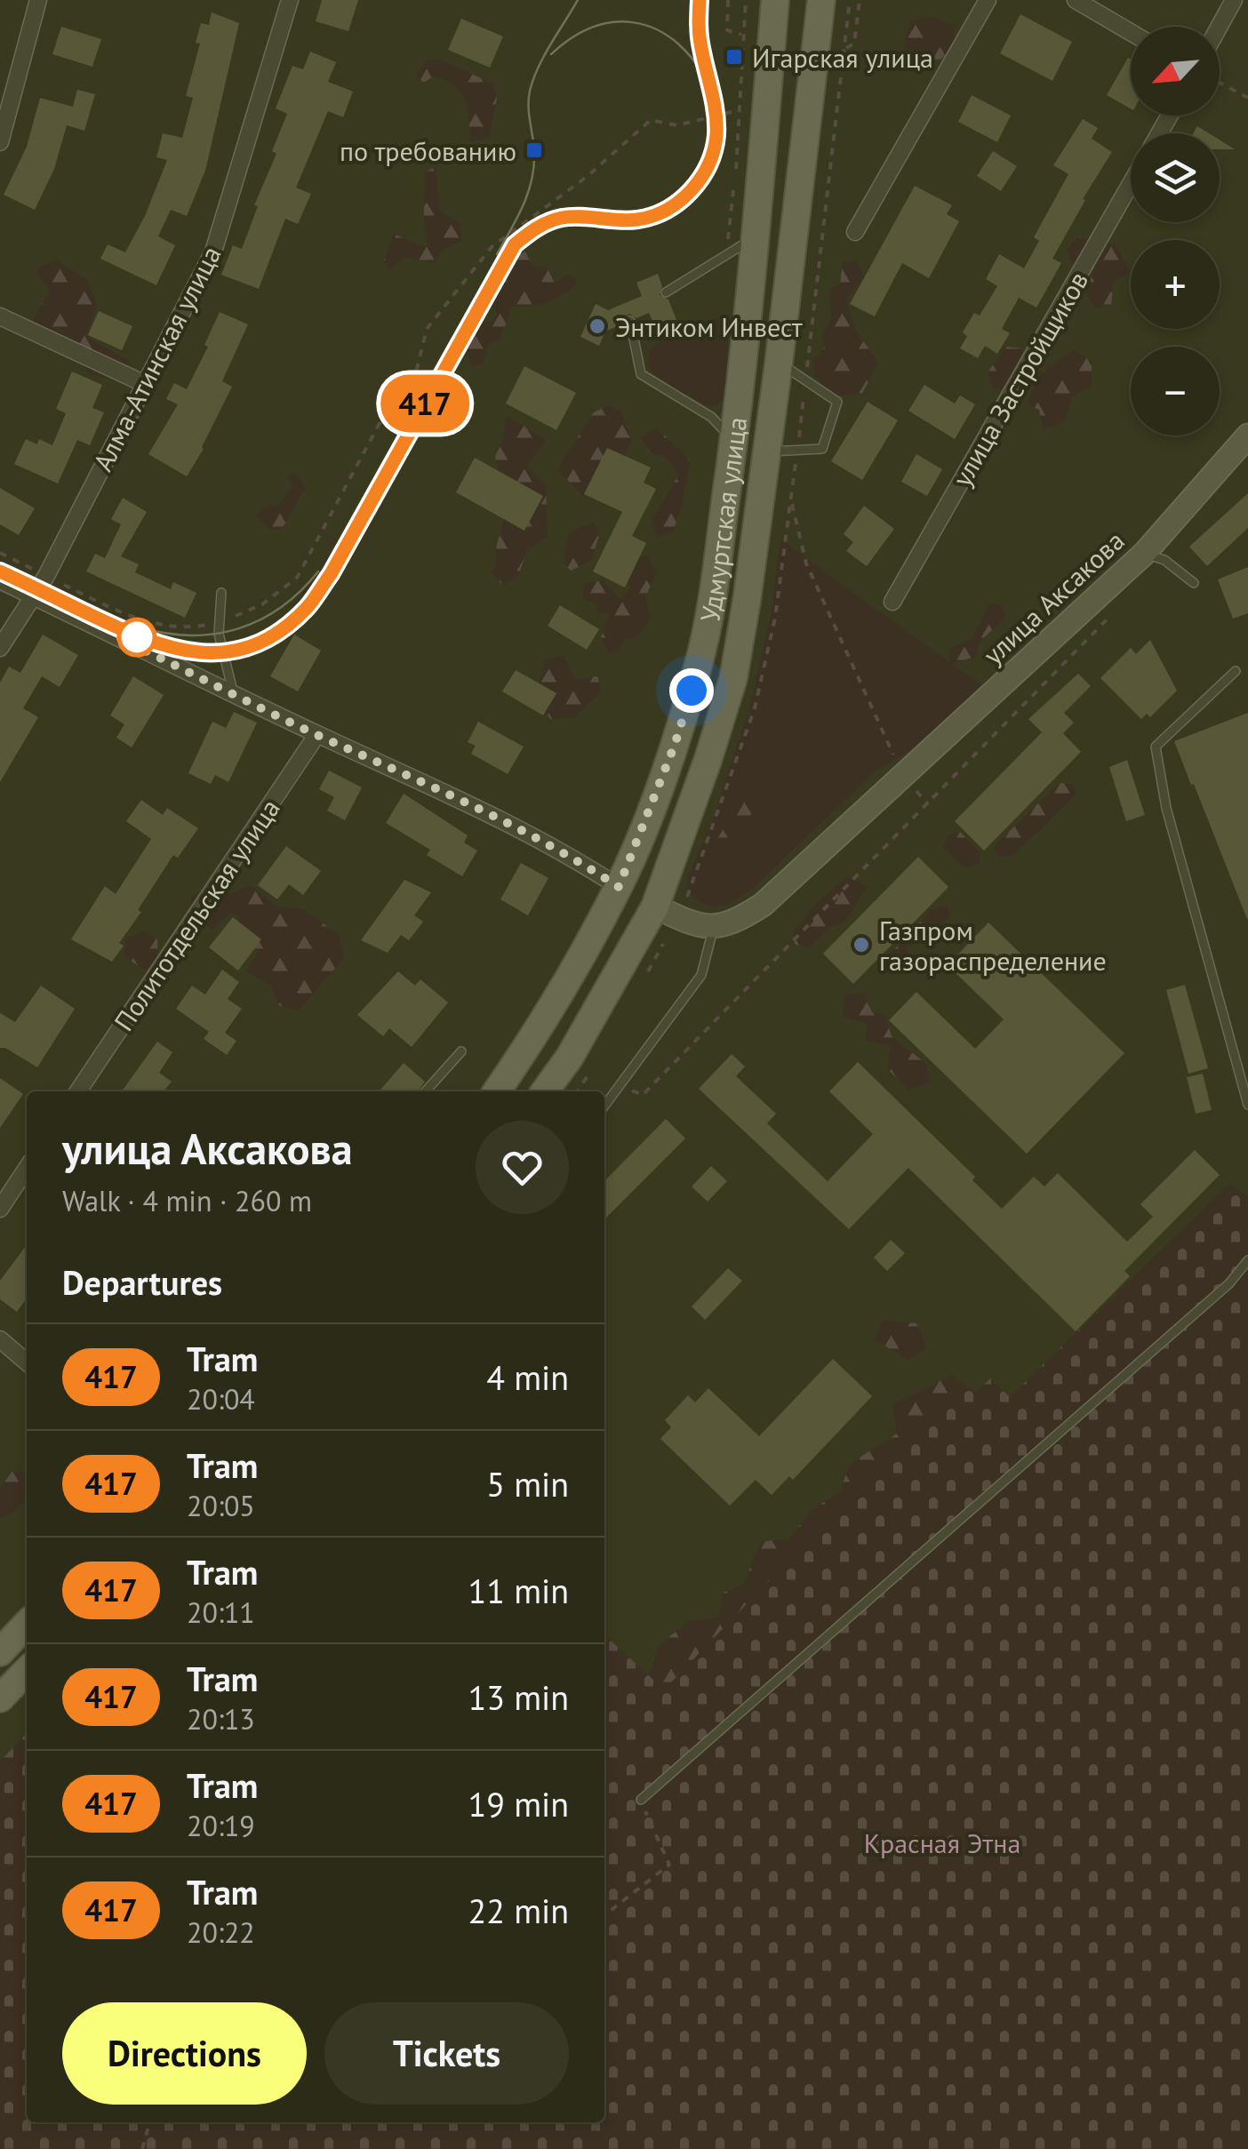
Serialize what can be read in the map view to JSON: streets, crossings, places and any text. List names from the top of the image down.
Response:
{
  "streets": {
    "main road": ["Удмуртская улица"],
    "street": [
      "Алма-Атинская улица",
      "улица Застройщиков",
      "улица Аксакова",
      "Политотдельская улица"
    ]
  },
  "parks": ["Красная Этна"],
  "places": {
    "transit": ["Игарская улица", "по требованию"],
    "other": ["Энтиком Инвест", "Газпром газораспределение"]
  },
  "lines": ["tram line 417"],
  "north": "bottom left",
  "page": {
    "on_map": "417",
    "map_buttons": ["+", "−"],
    "heading": [
      ["улица Аксакова", "Walk · 4 min · 260 m"],
      "Departures"
    ],
    "list": [
      {
        "mark": "417",
        "name": "Tram",
        "note": "20:04",
        "value": "4 min"
      },
      {
        "mark": "417",
        "name": "Tram",
        "note": "20:05",
        "value": "5 min"
      },
      {
        "mark": "417",
        "name": "Tram",
        "note": "20:11",
        "value": "11 min"
      },
      {
        "mark": "417",
        "name": "Tram",
        "note": "20:13",
        "value": "13 min"
      },
      {
        "mark": "417",
        "name": "Tram",
        "note": "20:19",
        "value": "19 min"
      },
      {
        "mark": "417",
        "name": "Tram",
        "note": "20:22",
        "value": "22 min"
      }
    ],
    "buttons": ["Directions", "Tickets"]
  }
}
